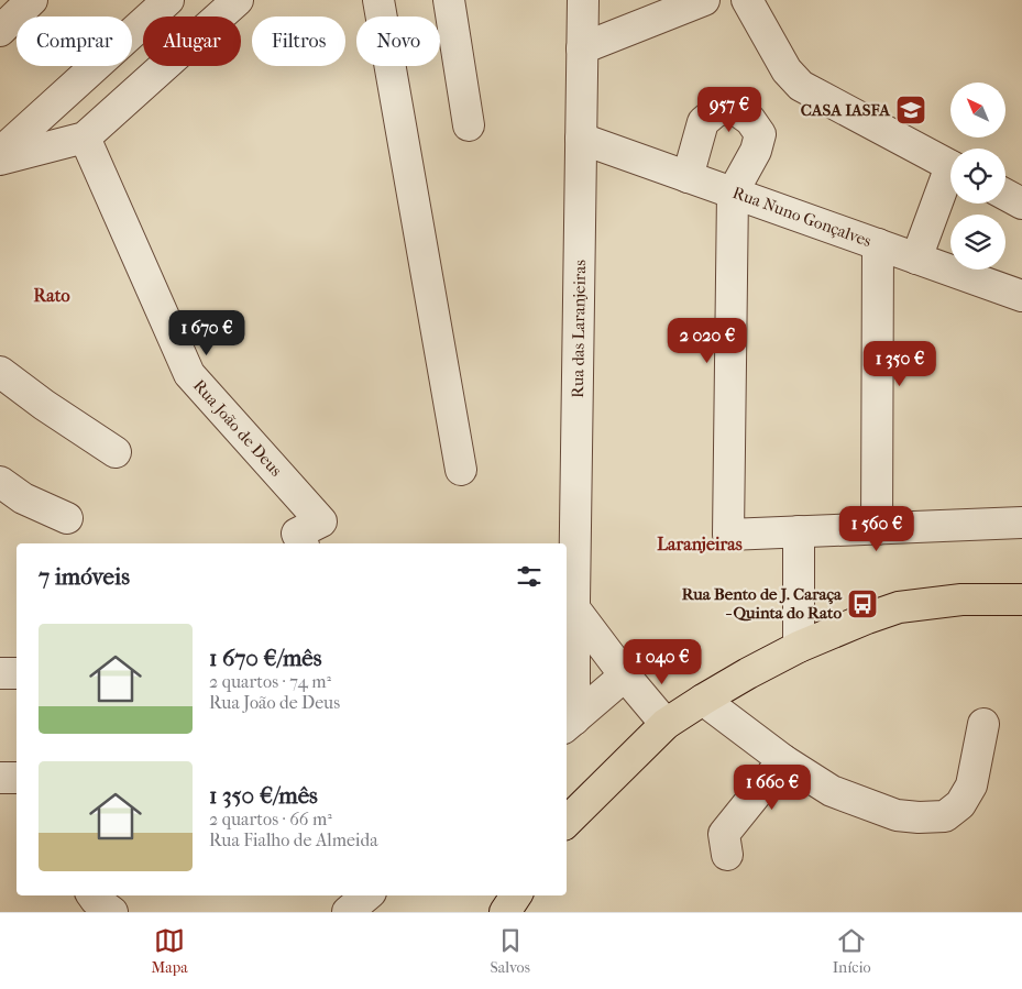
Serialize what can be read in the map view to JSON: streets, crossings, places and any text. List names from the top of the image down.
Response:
{
  "streets": {
    "street": ["Rua Nuno Gonçalves", "Rua das Laranjeiras", "Rua João de Deus"]
  },
  "crossings": [
    ["Rua Nuno Gonçalves", "Rua das Laranjeiras"]
  ],
  "districts": ["Rato", "Laranjeiras"],
  "places": {
    "school or university": ["CASA IASFA"],
    "bus stop": ["Rua Bento de J. Caraça - Quinta do Rato"]
  },
  "north": "top left",
  "page": {
    "chip": [
      "Comprar",
      "Alugar",
      "Filtros",
      "Novo"
    ],
    "price": [
      "957 €",
      "1 670 €",
      "2 020 €",
      "1 350 €",
      "1 560 €",
      "1 040 €",
      "1 660 €"
    ],
    "heading": "7 imóveis",
    "list": [
      {
        "name": "1 670 €/mês",
        "note": "2 quartos · 74 m² · Rua João de Deus"
      },
      {
        "name": "1 350 €/mês",
        "note": "2 quartos · 66 m² · Rua Fialho de Almeida"
      }
    ],
    "tabs": ["Mapa", "Salvos", "Início"]
  }
}
